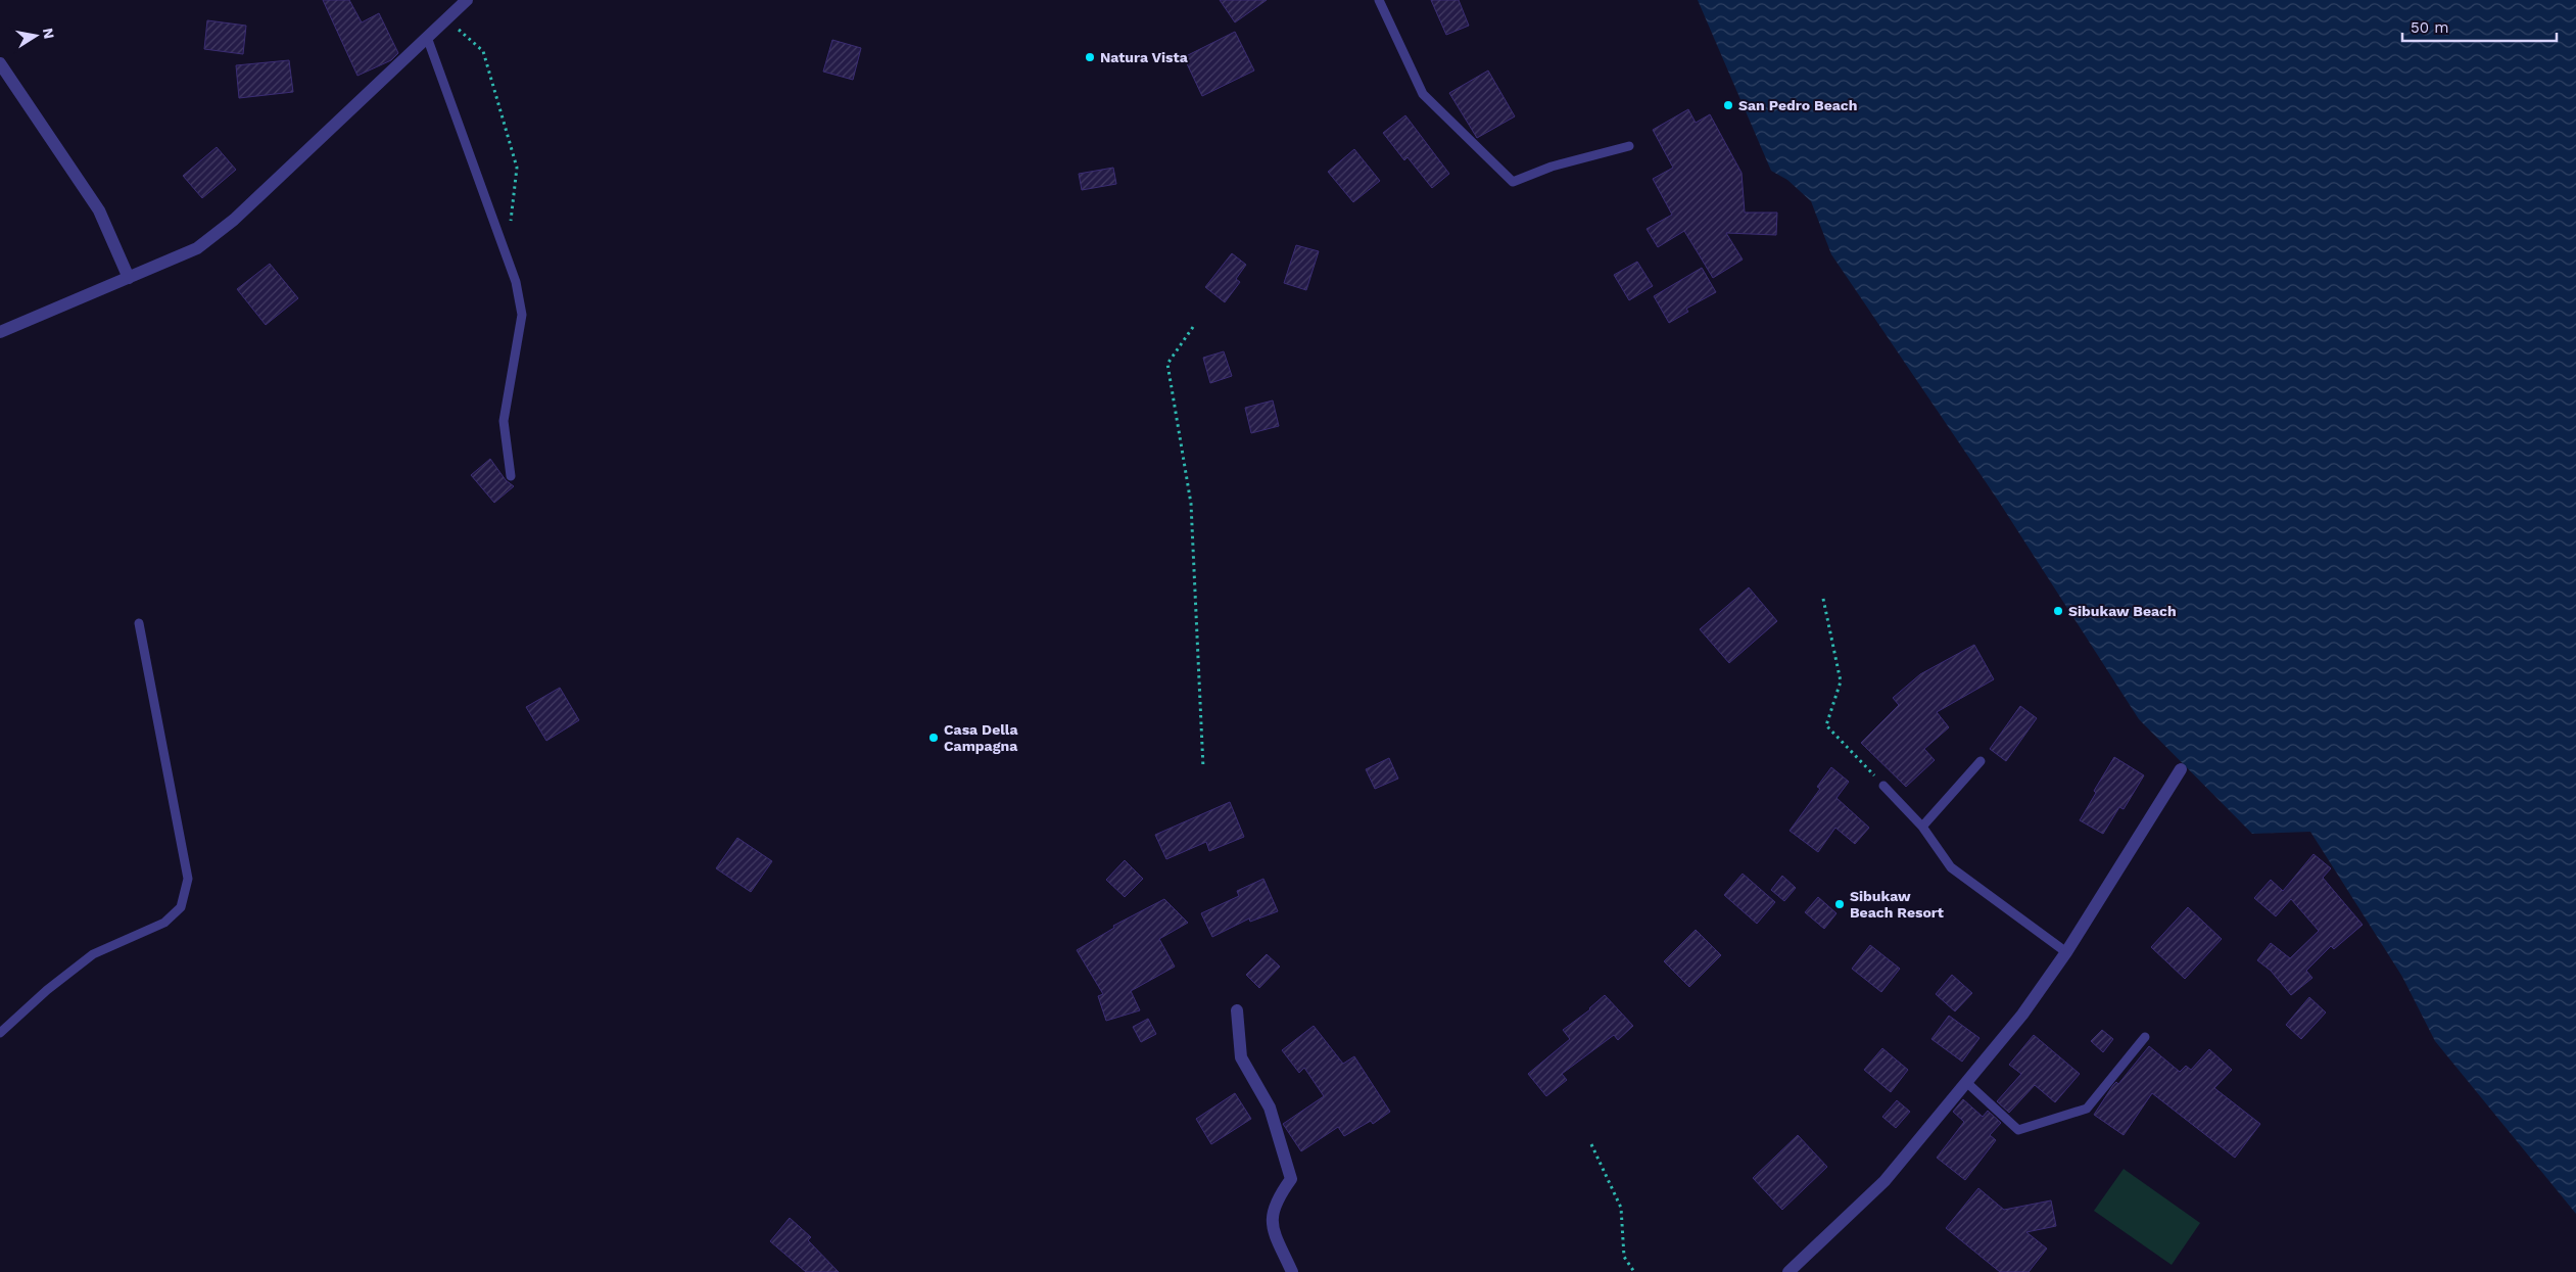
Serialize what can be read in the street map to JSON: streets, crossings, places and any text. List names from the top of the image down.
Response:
{
  "places": [
    "Natura Vista",
    "San Pedro Beach",
    "Sibukaw Beach",
    "Casa Della Campagna",
    "Sibukaw Beach Resort"
  ],
  "scale_bar": "50 m",
  "north": "right"
}
